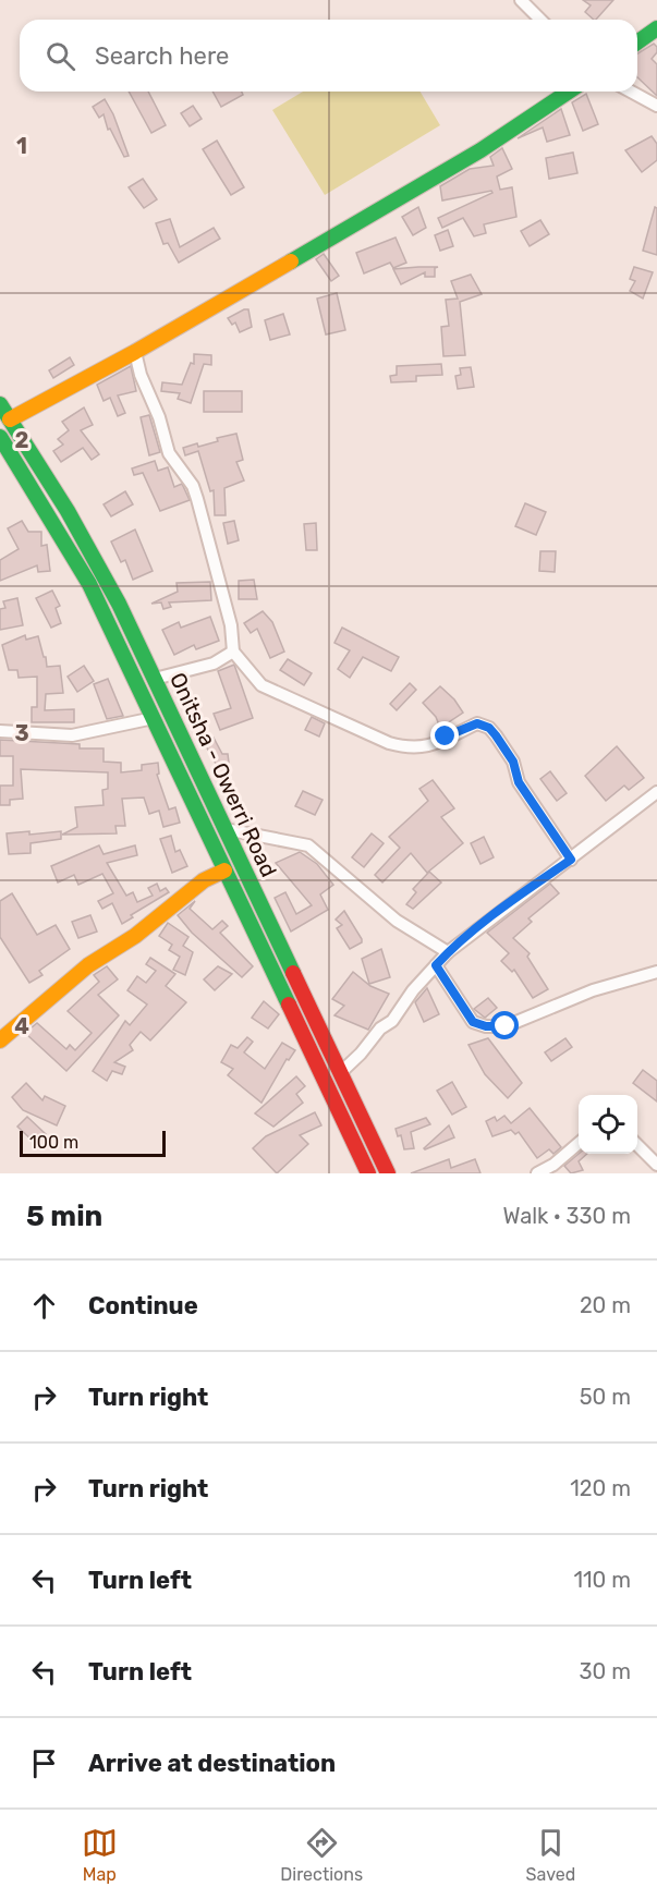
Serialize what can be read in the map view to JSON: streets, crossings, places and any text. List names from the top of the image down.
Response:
{
  "streets": {
    "main road": ["Onitsha - Owerri Road"]
  },
  "scale_bar": "100 m",
  "page": {
    "search": "Search here",
    "scale": "100 m",
    "heading": ["5 min", "Walk · 330 m"],
    "list": [
      ["Continue", "20 m"],
      ["Turn right", "50 m"],
      ["Turn right", "120 m"],
      ["Turn left", "110 m"],
      ["Turn left", "30 m"],
      "Arrive at destination"
    ],
    "nav": ["Map", "Directions", "Saved"]
  },
  "grid": {
    "rows": [
      "1",
      "2",
      "3",
      "4"
    ]
  }
}
